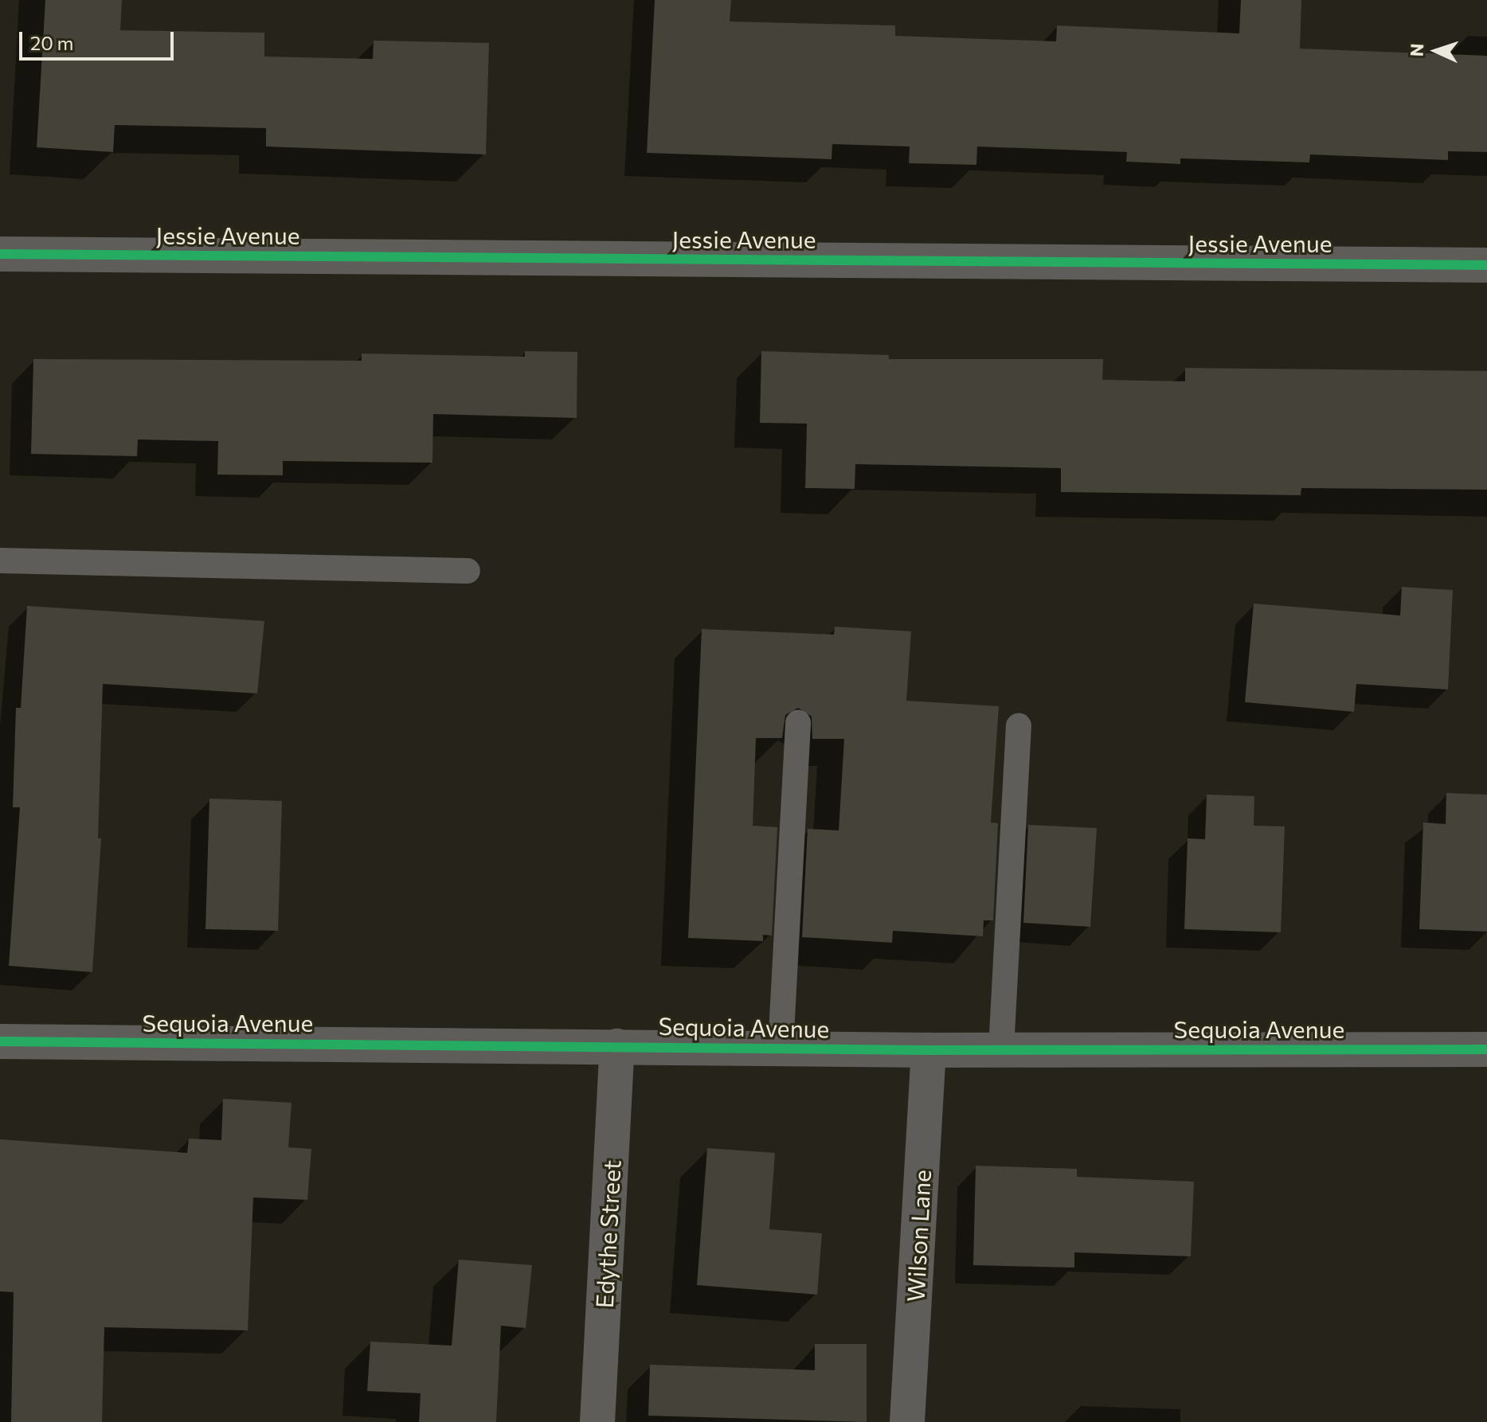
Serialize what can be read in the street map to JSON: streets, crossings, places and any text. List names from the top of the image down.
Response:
{
  "streets": {
    "street": [
      "Jessie Avenue",
      "Sequoia Avenue",
      "Edythe Street",
      "Wilson Lane"
    ]
  },
  "crossings": [
    ["Sequoia Avenue", "Edythe Street"],
    ["Sequoia Avenue", "Wilson Lane"]
  ],
  "scale_bar": "20 m",
  "north": "left"
}
